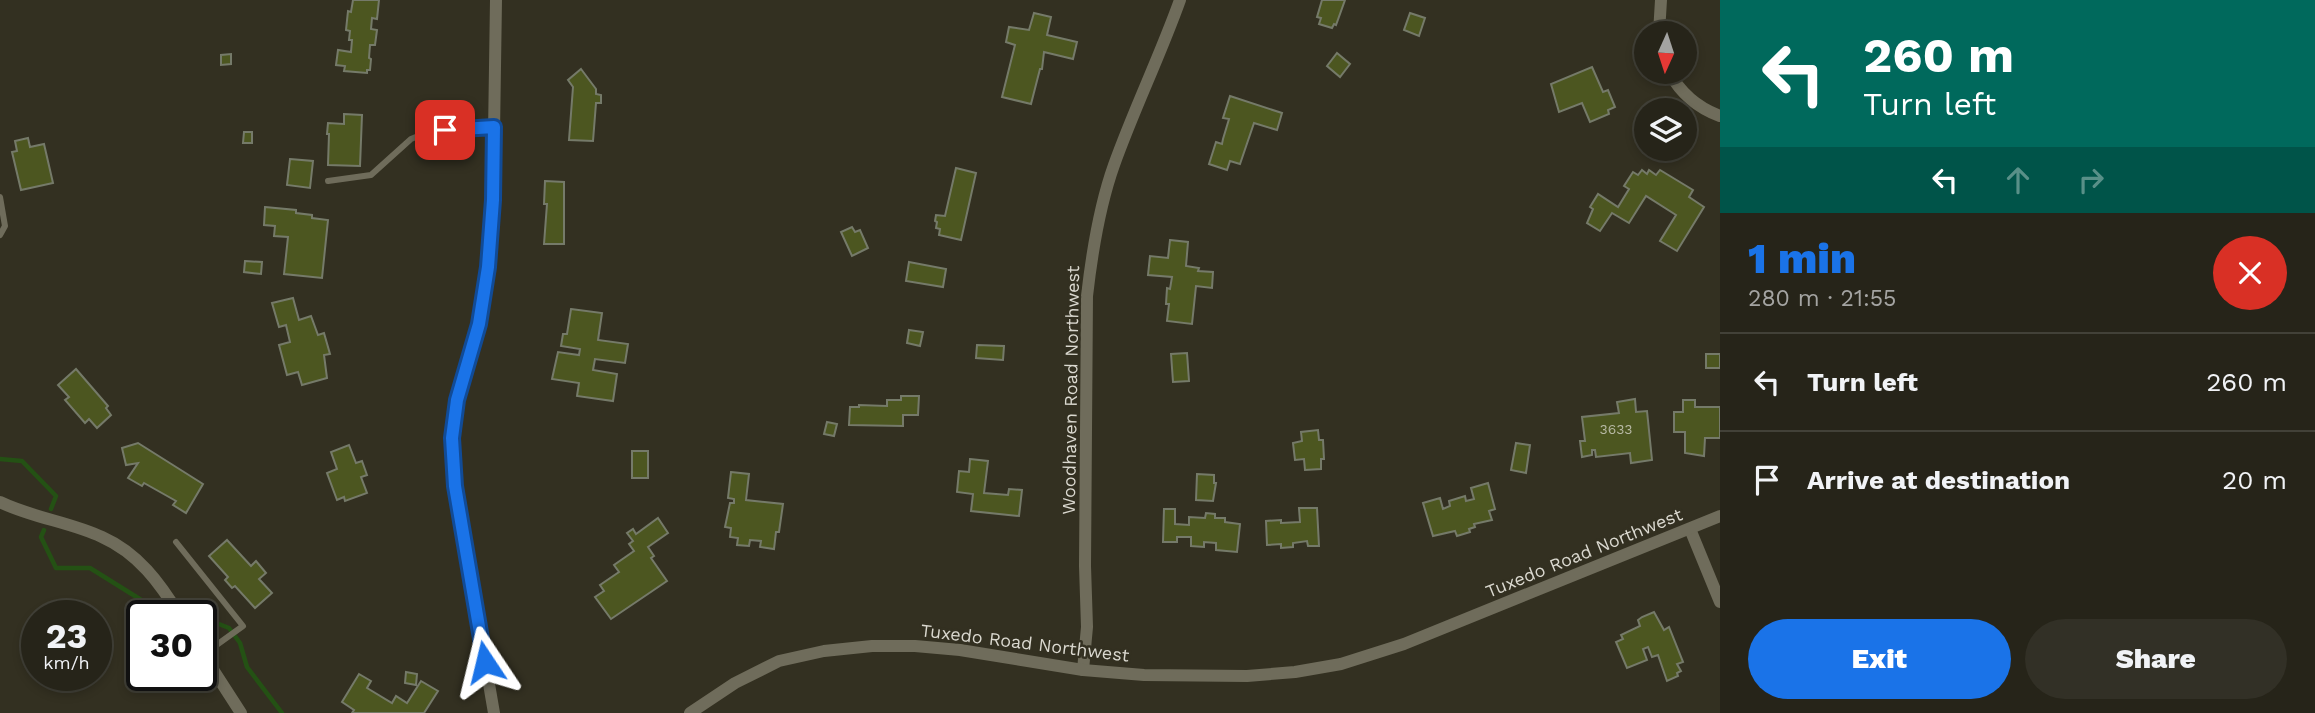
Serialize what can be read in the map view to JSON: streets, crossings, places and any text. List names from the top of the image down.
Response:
{
  "streets": {
    "street": ["Woodhaven Road Northwest", "Tuxedo Road Northwest"]
  },
  "crossings": [
    ["Woodhaven Road Northwest", "Tuxedo Road Northwest"]
  ],
  "house_numbers": ["3633"],
  "north": "bottom",
  "page": {
    "turn": ["260 m", "Turn left"],
    "heading": ["1 min", "280 m · 21:55"],
    "list": [
      {
        "name": "Turn left",
        "value": "260 m"
      },
      {
        "name": "Arrive at destination",
        "value": "20 m"
      }
    ],
    "speed": "23 km/h",
    "limit": "30",
    "buttons": ["Exit", "Share"]
  }
}
